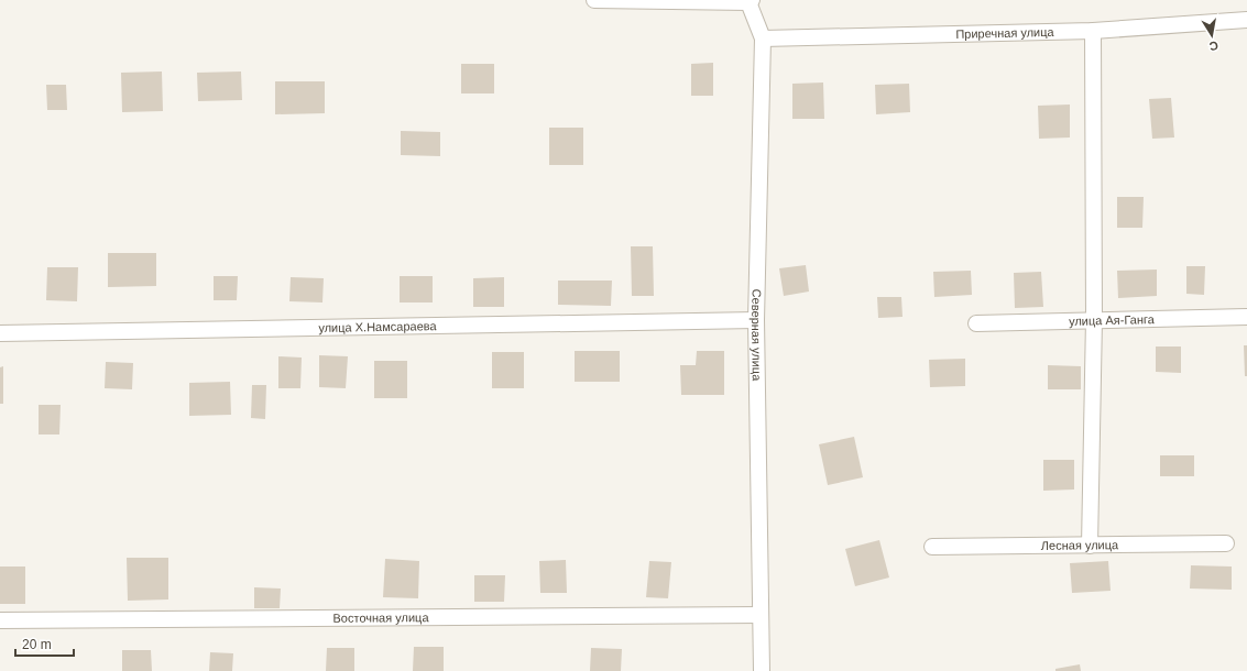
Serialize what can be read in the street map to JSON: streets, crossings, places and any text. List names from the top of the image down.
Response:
{
  "streets": {
    "street": [
      "Приречная улица",
      "улица Ая-Ганга",
      "улица Х.Намсараева",
      "Северная улица",
      "Лесная улица",
      "Восточная улица"
    ]
  },
  "crossings": [
    ["Приречная улица", "Северная улица"],
    ["улица Х.Намсараева", "Северная улица"],
    ["Северная улица", "Восточная улица"]
  ],
  "scale_bar": "20 m",
  "north": "bottom"
}
